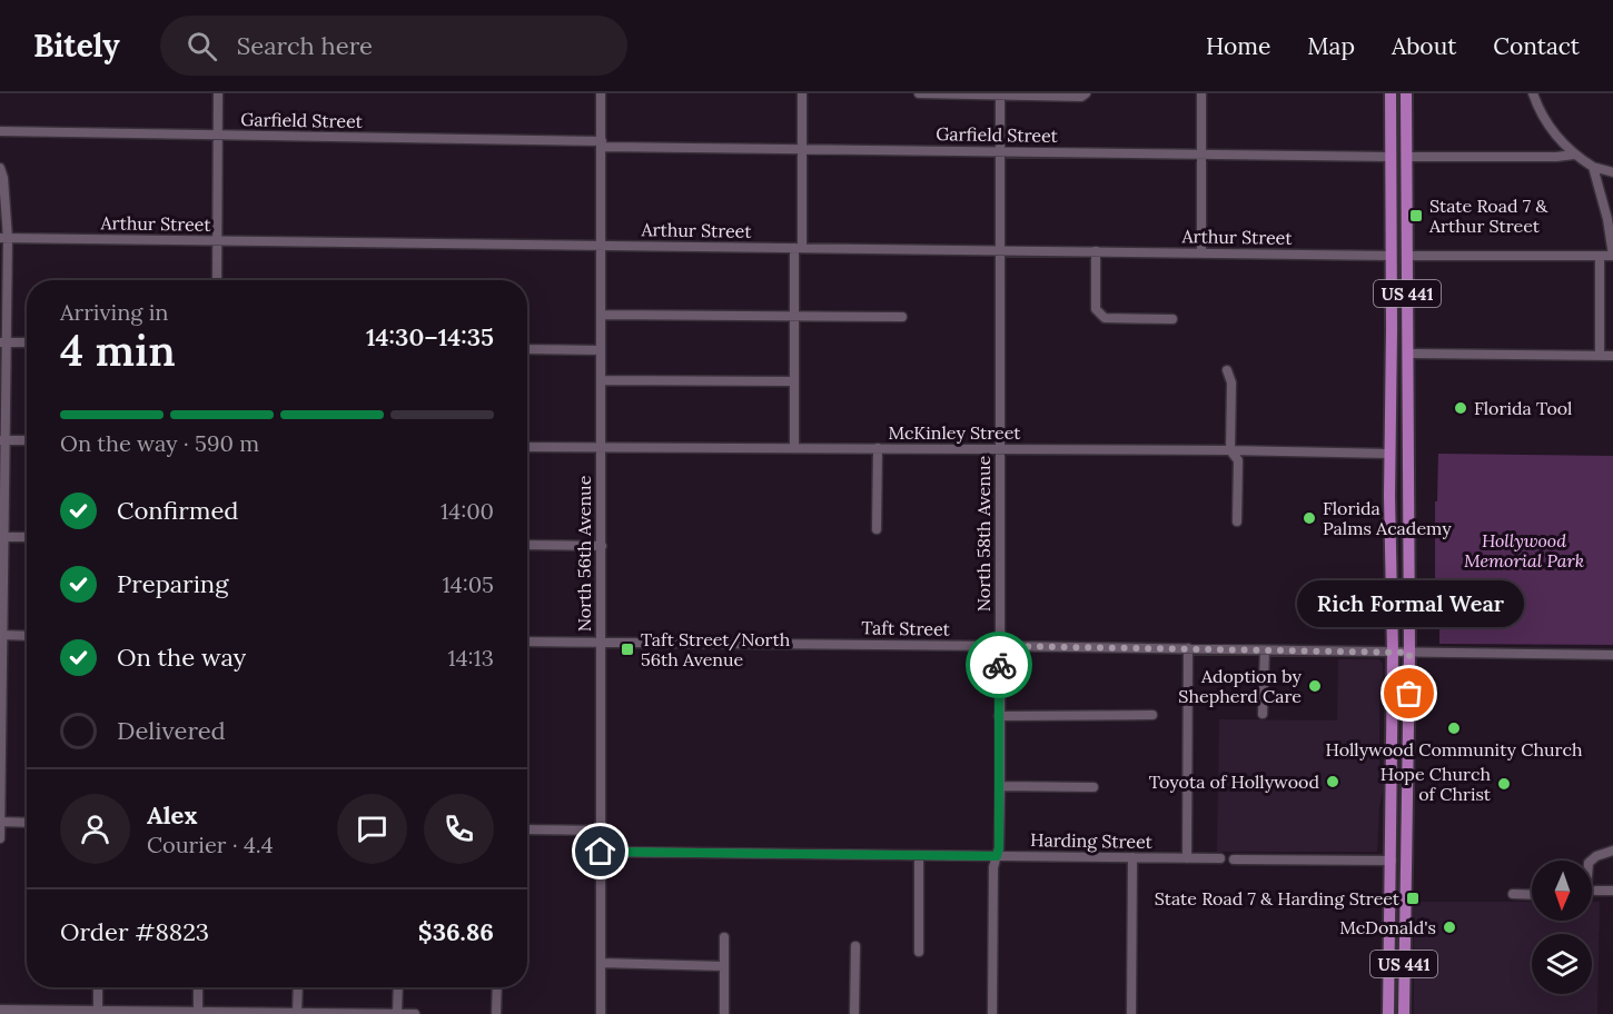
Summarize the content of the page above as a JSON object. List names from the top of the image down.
{
  "streets": {
    "main road": ["US 441"],
    "street": [
      "Garfield Street",
      "Arthur Street",
      "McKinley Street",
      "North 58th Avenue",
      "North 56th Avenue",
      "Taft Street",
      "Harding Street"
    ]
  },
  "crossings": [
    ["Garfield Street", "US 441"],
    ["Garfield Street", "North 58th Avenue"],
    ["Garfield Street", "North 56th Avenue"],
    ["Arthur Street", "US 441"],
    ["Arthur Street", "North 58th Avenue"],
    ["Arthur Street", "North 56th Avenue"],
    ["US 441", "McKinley Street"],
    ["US 441", "Taft Street"],
    ["McKinley Street", "North 58th Avenue"],
    ["McKinley Street", "North 56th Avenue"],
    ["North 58th Avenue", "Taft Street"],
    ["North 58th Avenue", "Harding Street"],
    ["North 56th Avenue", "Taft Street"],
    ["North 56th Avenue", "Harding Street"]
  ],
  "parks": ["Hollywood Memorial Park"],
  "places": {
    "transit": ["State Road 7 & Arthur Street", "Taft Street/North 56th Avenue", "State Road 7 & Harding Street"],
    "other": [
      "Florida Tool",
      "Florida Palms Academy",
      "Adoption by Shepherd Care",
      "Rich Formal Wear",
      "Hollywood Community Church",
      "Toyota of Hollywood",
      "Hope Church of Christ",
      "McDonald's"
    ]
  },
  "north": "bottom",
  "page": {
    "header": "Bitely",
    "search": "Search here",
    "nav": [
      "Home",
      "Map",
      "About",
      "Contact"
    ],
    "heading": ["4 min", "Arriving in", "14:30–14:35"],
    "panel": [
      "Alex",
      "Courier · 4.4",
      "Order #8823",
      "$36.86"
    ],
    "bar": "On the way · 590 m",
    "list": [
      ["Confirmed", "14:00"],
      ["Preparing", "14:05"],
      ["On the way", "14:13"],
      "Delivered"
    ],
    "bubble": "Rich Formal Wear"
  }
}
